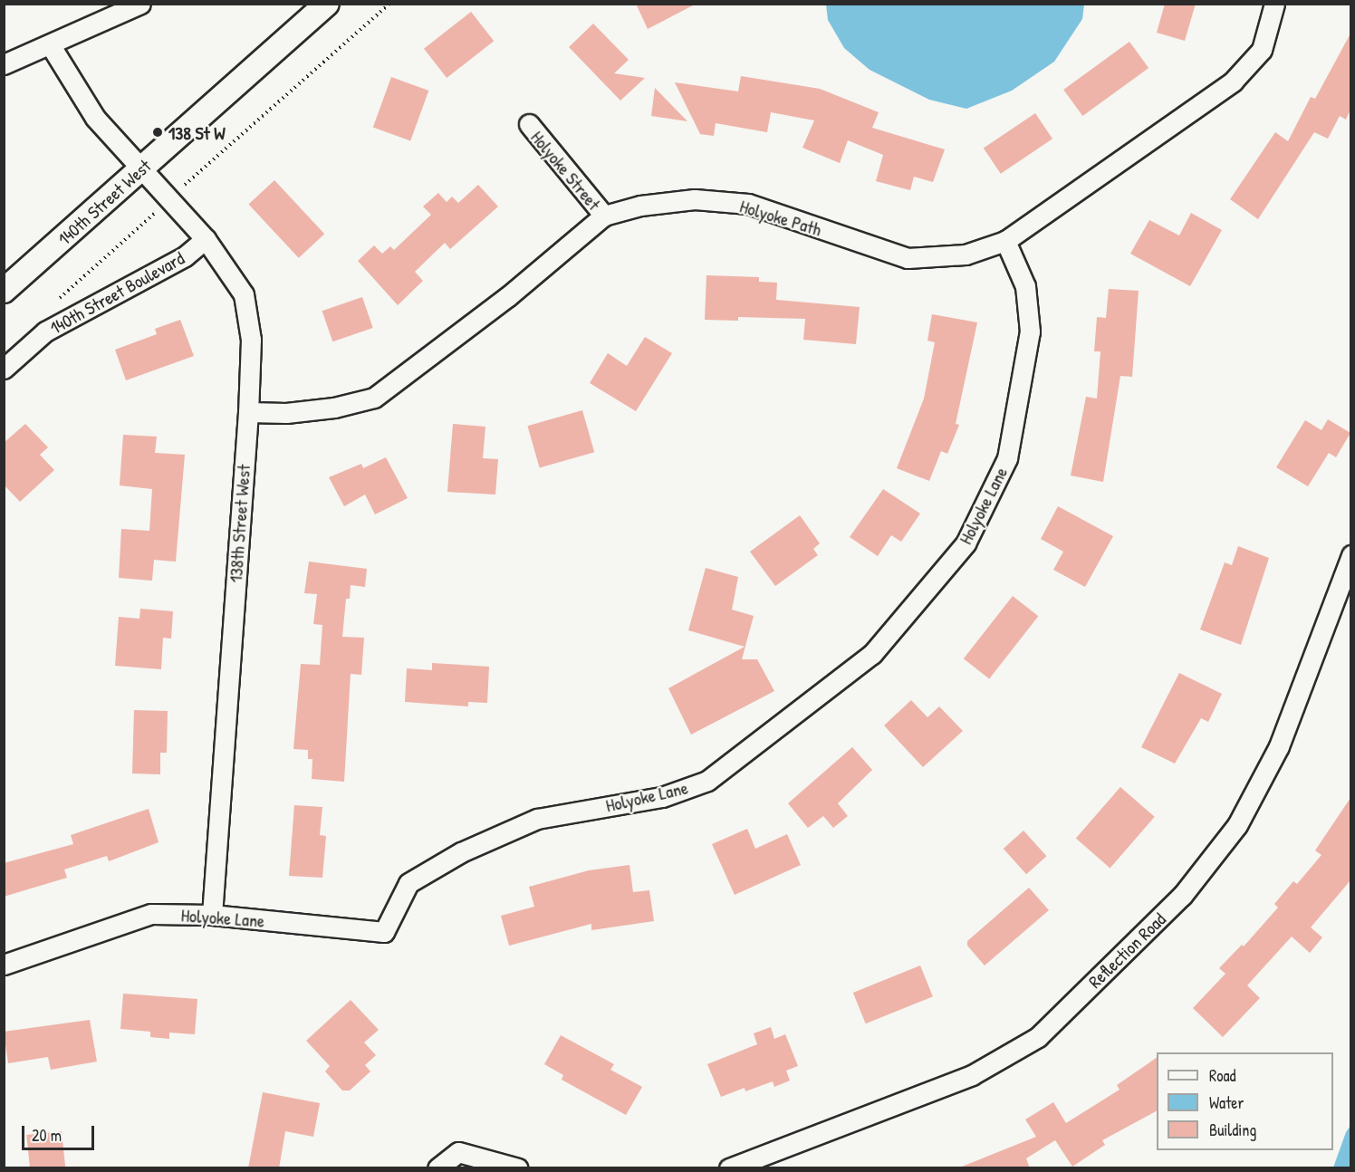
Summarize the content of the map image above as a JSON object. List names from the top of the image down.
{
  "streets": {
    "street": [
      "Holyoke Street",
      "140th Street West",
      "Holyoke Path",
      "140th Street Boulevard",
      "Holyoke Lane",
      "138th Street West",
      "Reflection Road"
    ]
  },
  "crossings": [
    ["Holyoke Street", "Holyoke Path"],
    ["140th Street West", "138th Street West"],
    ["Holyoke Path", "Holyoke Lane"],
    ["Holyoke Path", "138th Street West"],
    ["140th Street Boulevard", "138th Street West"],
    ["Holyoke Lane", "138th Street West"]
  ],
  "places": ["138 St W"],
  "legend": ["Road", "Water", "Building"],
  "scale_bar": "20 m"
}
